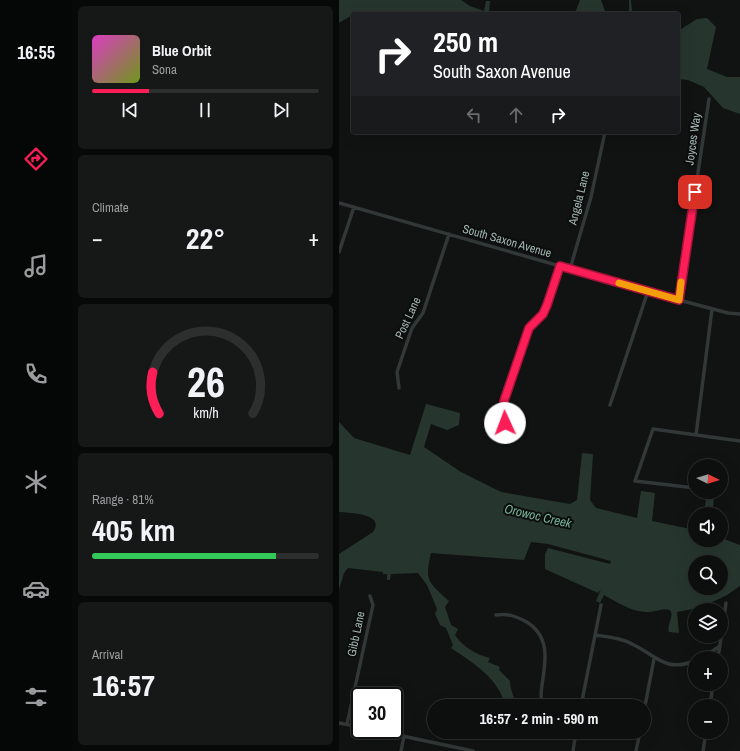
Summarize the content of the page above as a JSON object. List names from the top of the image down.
{
  "streets": {
    "street": [
      "Joyces Way",
      "Angela Lane",
      "South Saxon Avenue",
      "Post Lane",
      "Gibb Lane"
    ]
  },
  "crossings": [
    ["Joyces Way", "South Saxon Avenue"],
    ["Angela Lane", "South Saxon Avenue"],
    ["South Saxon Avenue", "Post Lane"]
  ],
  "water": ["Orowoc Creek"],
  "north": "right",
  "page": {
    "tabs": "16:55",
    "turn": ["250 m", "South Saxon Avenue"],
    "song": ["Blue Orbit", "Sona"],
    "tile": [
      "Climate",
      ["Range · 81%", "405 km"],
      ["Arrival", "16:57"]
    ],
    "heat": ["−", "22°", "+"],
    "map_buttons": ["+", "−"],
    "limit": "30",
    "trip": "16:57 · 2 min · 590 m",
    "gauge": ["26", "km/h"]
  }
}
